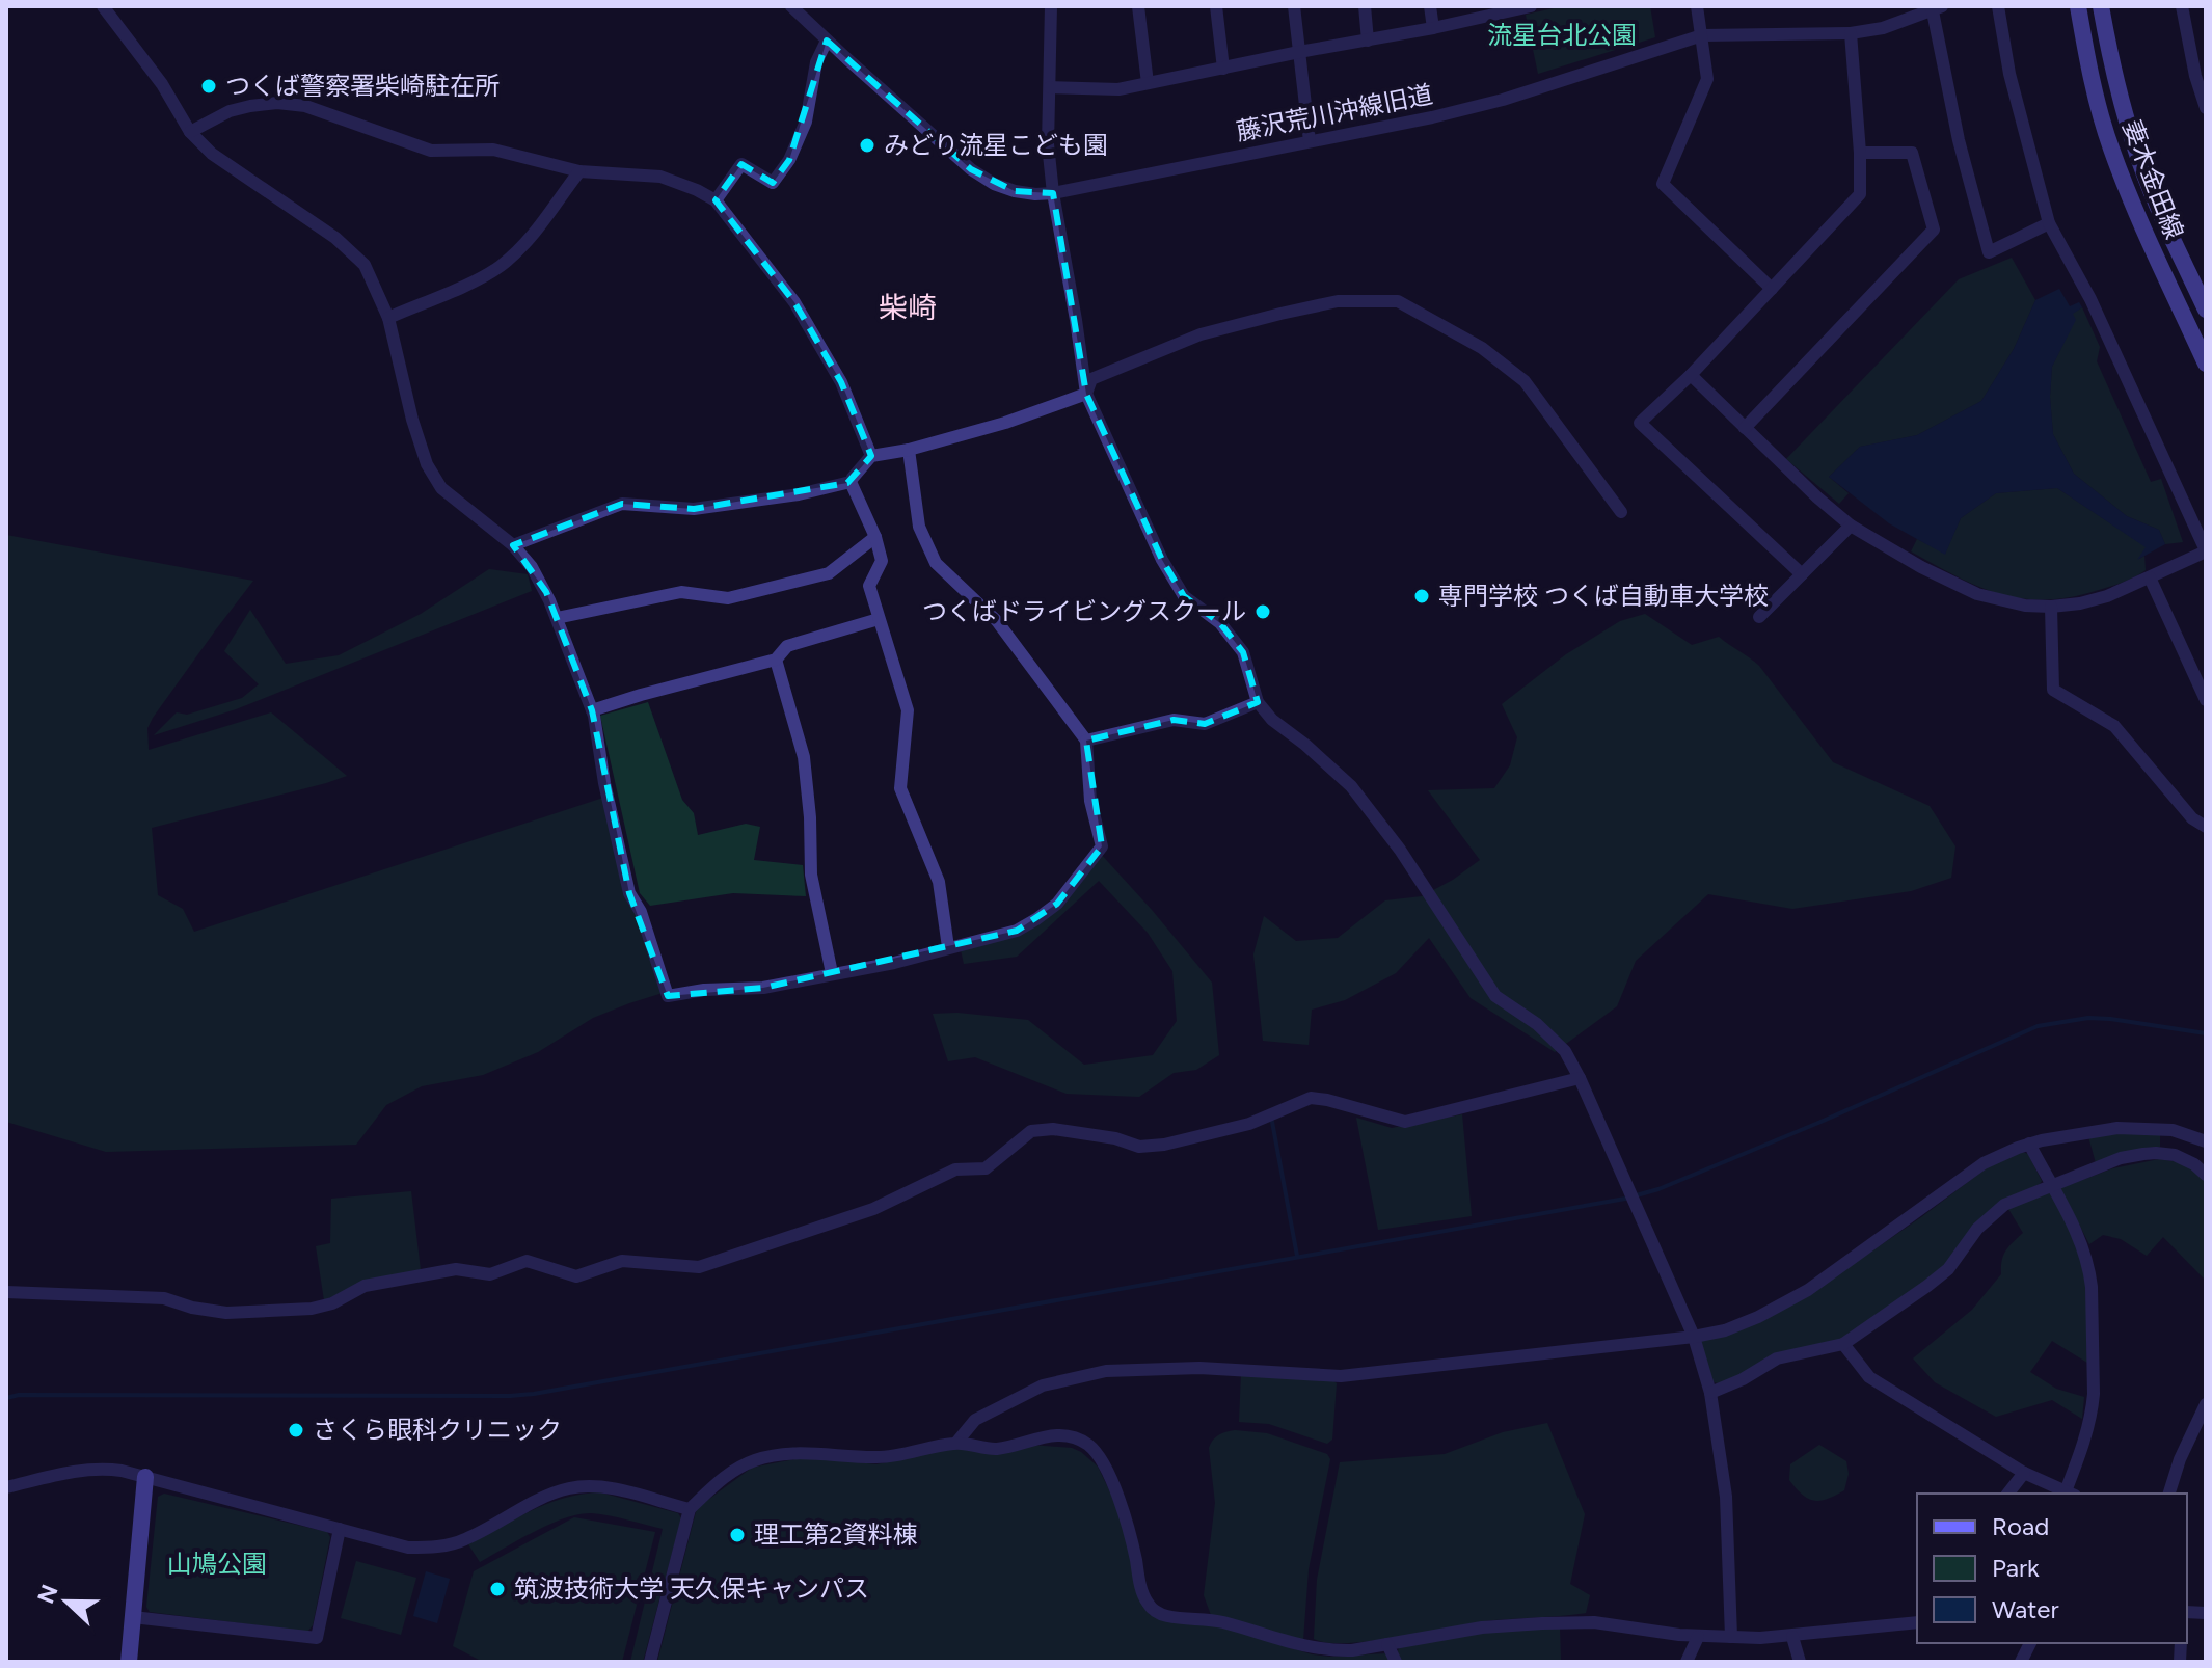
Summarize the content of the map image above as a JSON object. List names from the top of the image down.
{
  "streets": {
    "street": ["藤沢荒川沖線旧道", "妻木金田線"]
  },
  "districts": ["柴崎"],
  "parks": ["流星台北公園", "山鳩公園"],
  "places": [
    "つくば警察署柴崎駐在所",
    "みどり流星こども園",
    "専門学校 つくば自動車大学校",
    "つくばドライビングスクール",
    "さくら眼科クリニック",
    "理工第2資料棟",
    "筑波技術大学 天久保キャンパス"
  ],
  "legend": ["Road", "Park", "Water"],
  "north": "left"
}
